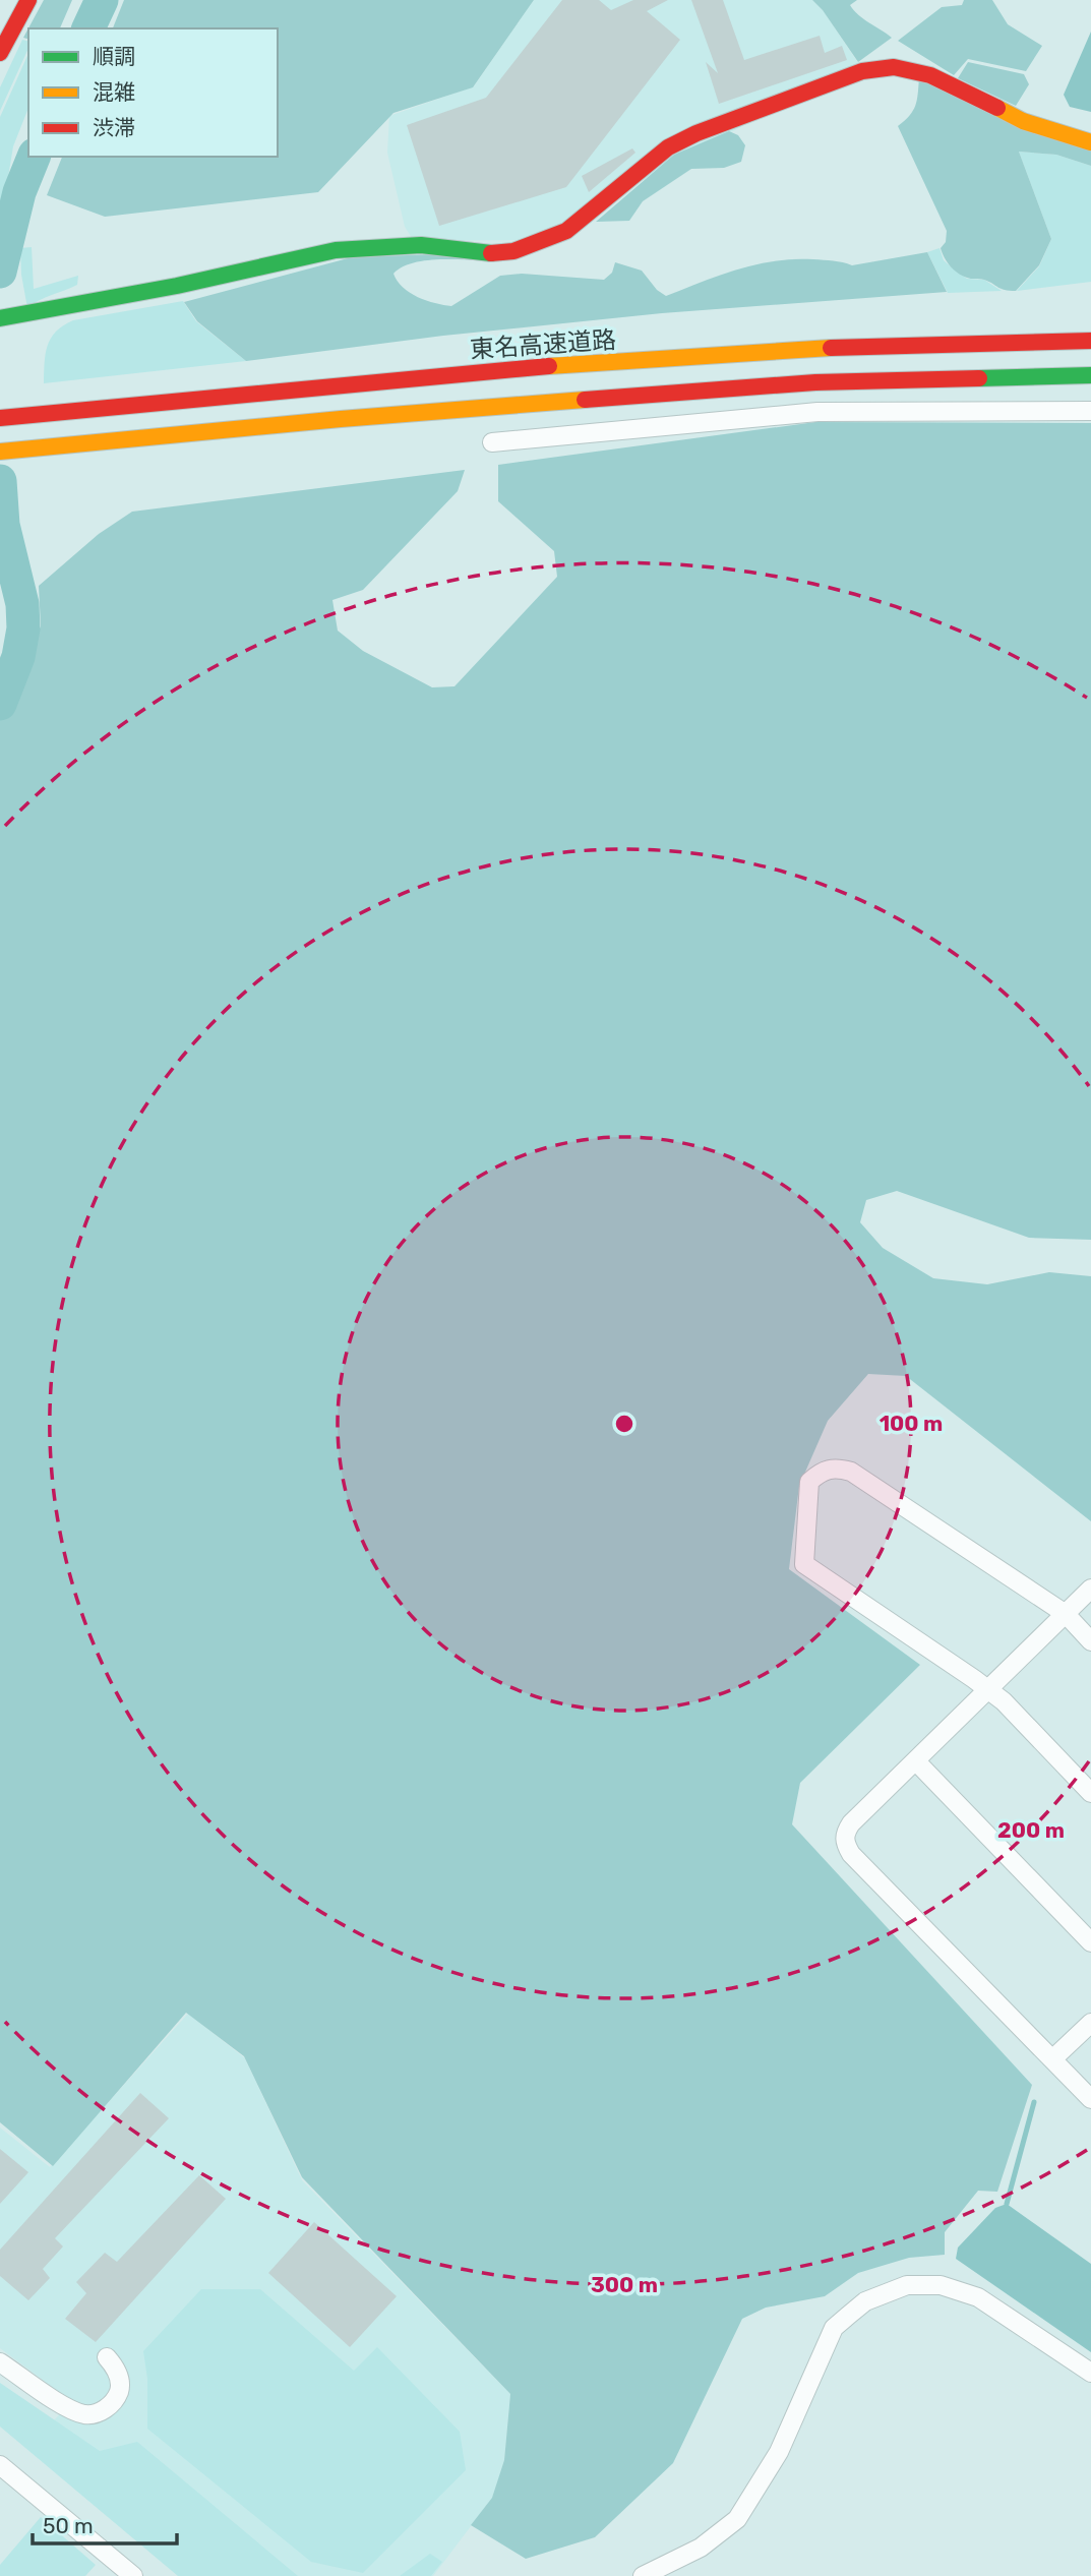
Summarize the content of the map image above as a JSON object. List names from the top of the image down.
{
  "streets": {
    "main road": ["東名高速道路"]
  },
  "legend": ["順調", "混雑", "渋滞"],
  "scale_bar": "50 m",
  "rings": ["100 m", "200 m", "300 m"]
}
